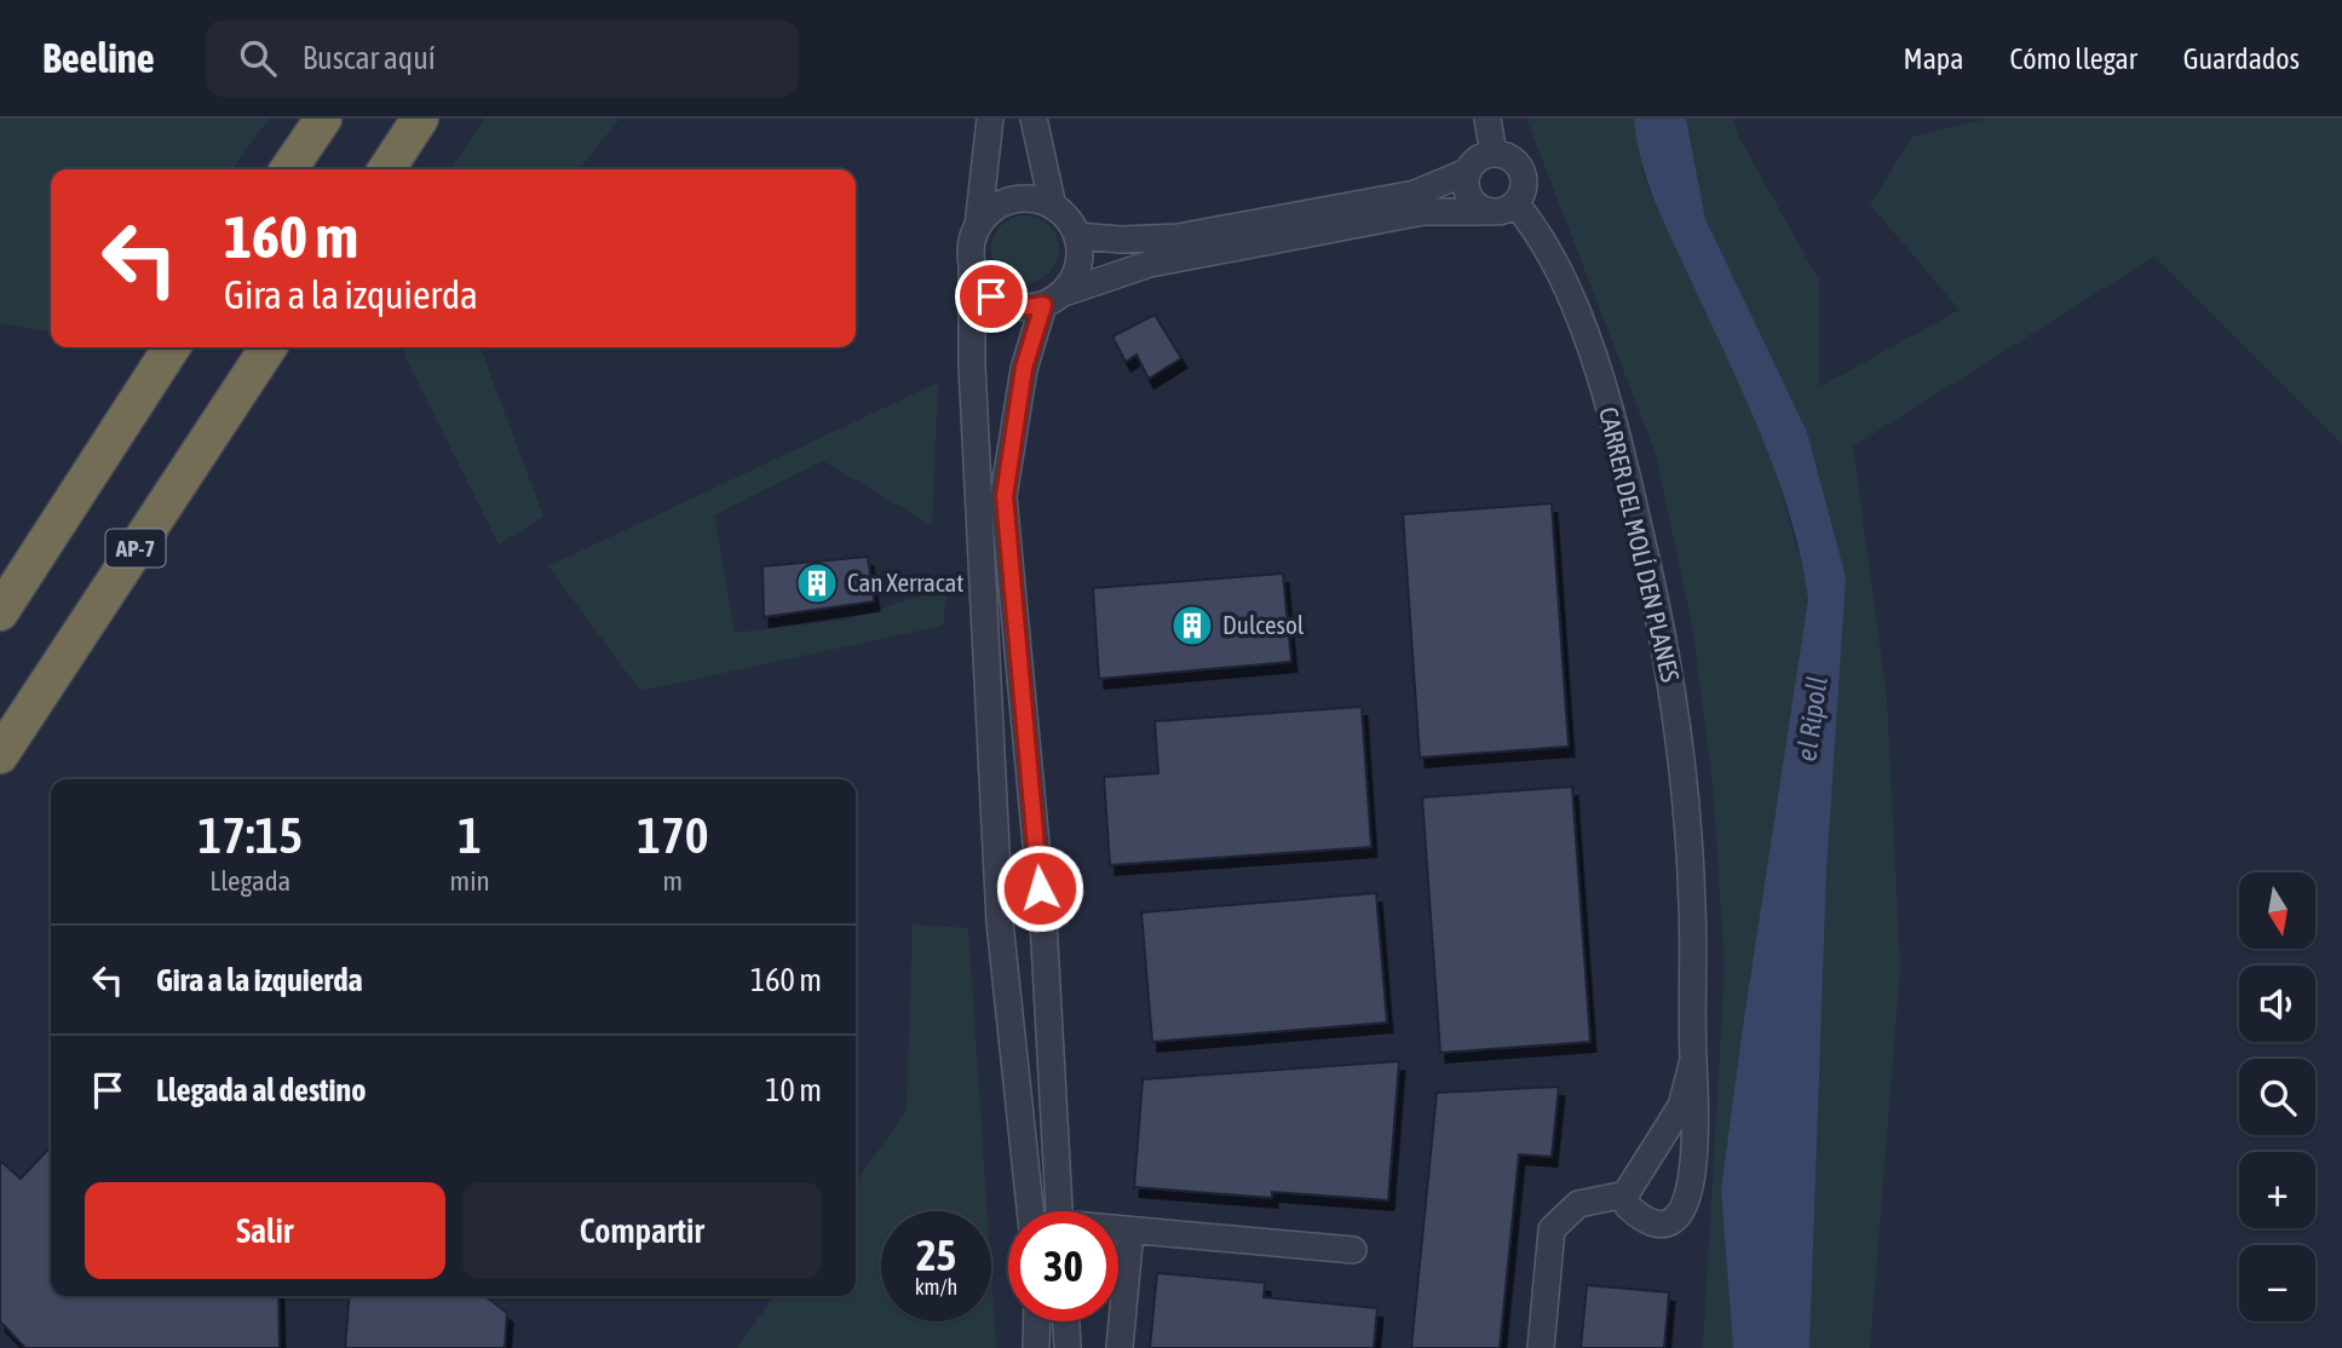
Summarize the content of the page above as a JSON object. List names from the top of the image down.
{
  "streets": {
    "highway": ["AP-7"],
    "street": ["CARRER DEL MOLÍ DEN PLANES"]
  },
  "water": ["el Ripoll"],
  "places": {
    "building": ["Can Xerracat", "Dulcesol"]
  },
  "north": "bottom",
  "page": {
    "header": "Beeline",
    "search": "Buscar aquí",
    "nav": ["Mapa", "Cómo llegar", "Guardados"],
    "turn": ["160 m", "Gira a la izquierda"],
    "eta": [
      "17:15",
      "Llegada",
      "1",
      "min",
      "170",
      "m"
    ],
    "map_buttons": ["+", "−"],
    "list": [
      {
        "name": "Gira a la izquierda",
        "value": "160 m"
      },
      {
        "name": "Llegada al destino",
        "value": "10 m"
      }
    ],
    "buttons": ["Salir", "Compartir"],
    "speed": "25 km/h",
    "limit": "30"
  }
}
